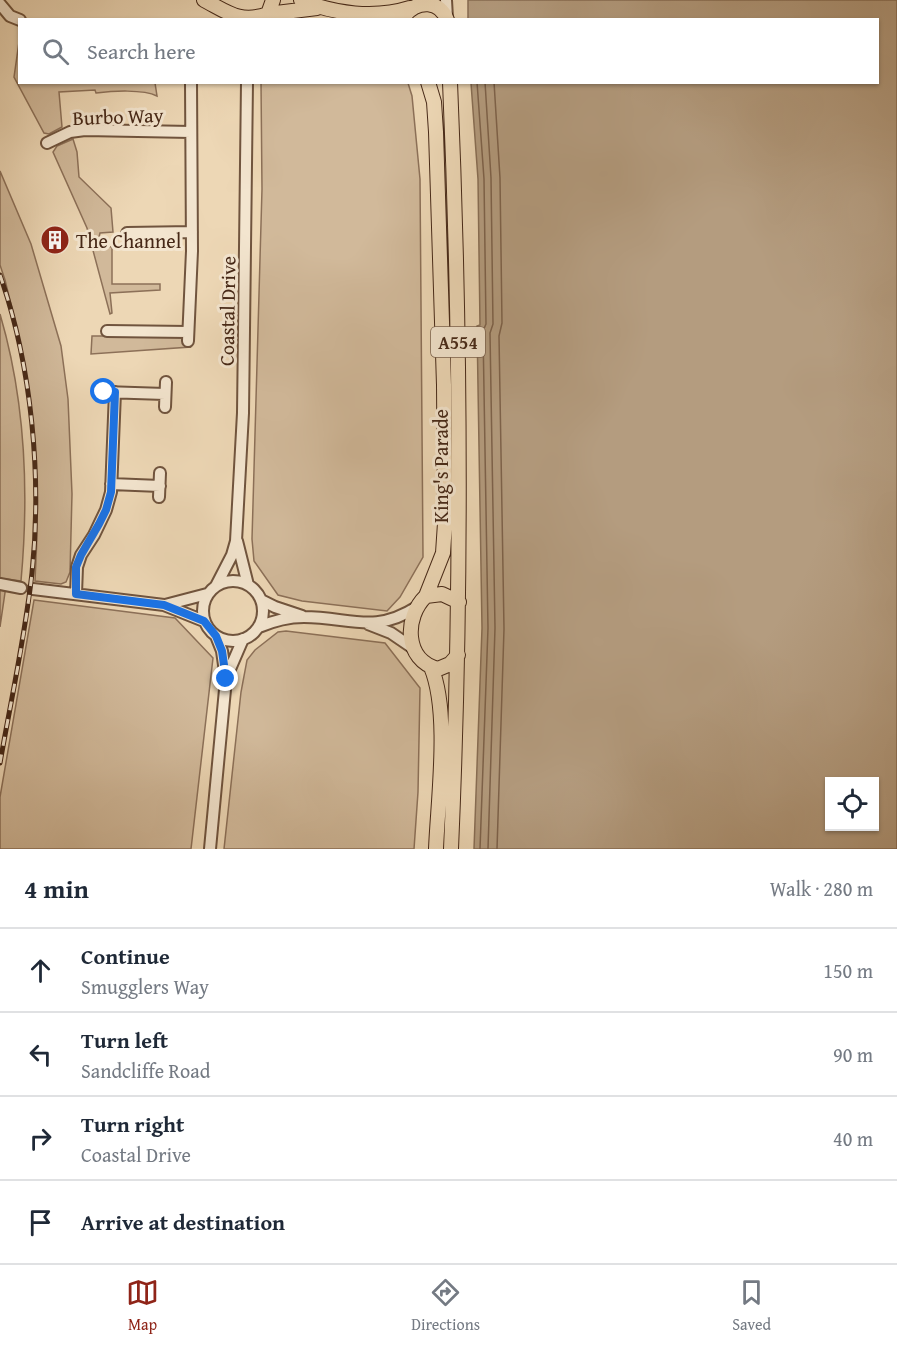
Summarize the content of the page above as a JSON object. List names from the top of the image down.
{
  "streets": {
    "main road": ["A554", "King's Parade"],
    "street": ["Burbo Way", "Coastal Drive"]
  },
  "crossings": [
    ["A554", "King's Parade"]
  ],
  "places": {
    "building": ["The Channel"]
  },
  "page": {
    "search": "Search here",
    "heading": ["4 min", "Walk · 280 m"],
    "list": [
      ["Continue", "Smugglers Way", "150 m"],
      ["Turn left", "Sandcliffe Road", "90 m"],
      ["Turn right", "Coastal Drive", "40 m"],
      "Arrive at destination"
    ],
    "nav": ["Map", "Directions", "Saved"]
  }
}
